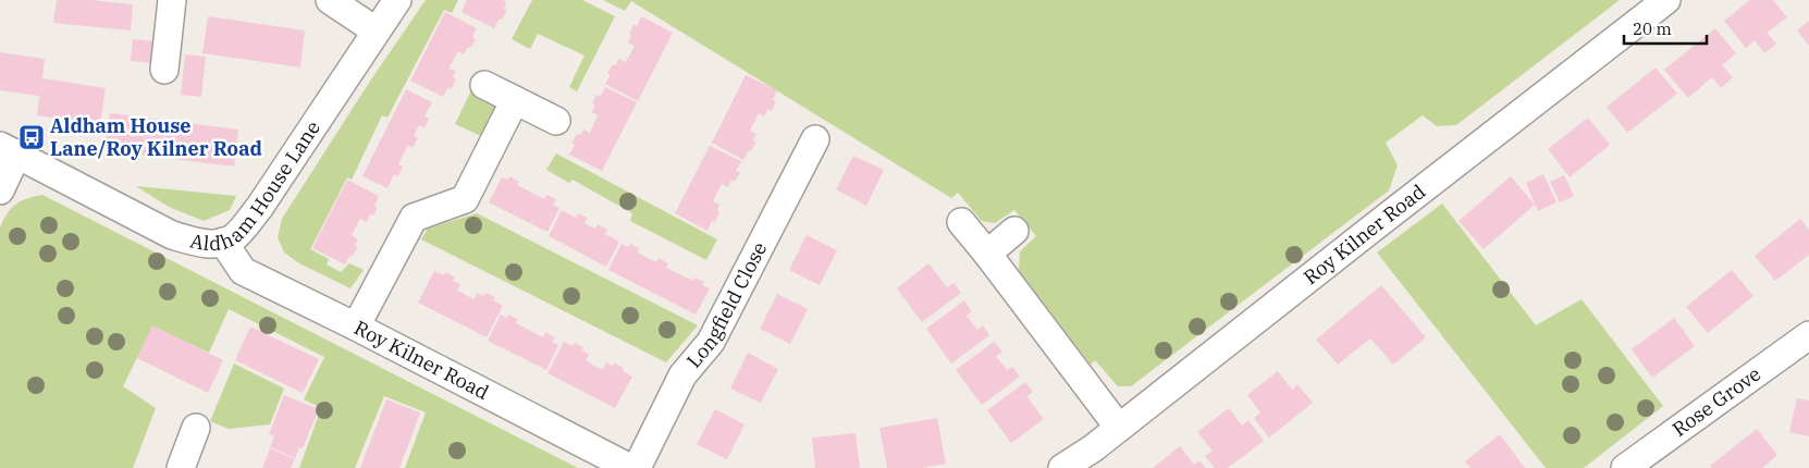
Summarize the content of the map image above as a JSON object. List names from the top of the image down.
{
  "streets": {
    "street": [
      "Aldham House Lane",
      "Roy Kilner Road",
      "Longfield Close",
      "Rose Grove"
    ]
  },
  "crossings": [
    ["Aldham House Lane", "Roy Kilner Road"]
  ],
  "places": {
    "bus stop": ["Aldham House Lane/Roy Kilner Road"]
  },
  "scale_bar": "20 m"
}
